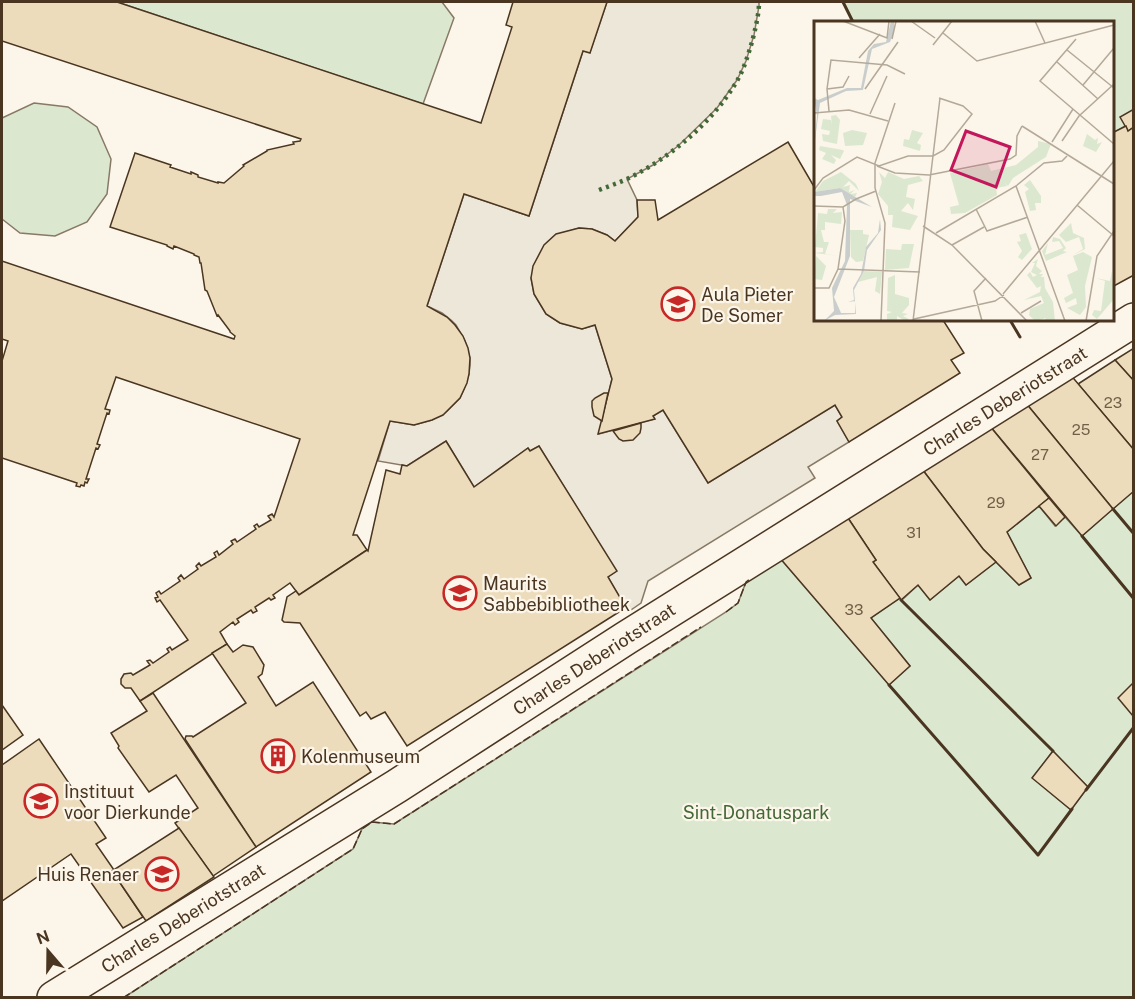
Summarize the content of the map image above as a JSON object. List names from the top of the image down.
{
  "streets": {
    "street": ["Charles Deberiotstraat"]
  },
  "parks": ["Sint-Donatuspark"],
  "places": {
    "school or university": [
      "Aula Pieter De Somer",
      "Maurits Sabbebibliotheek",
      "Instituut voor Dierkunde",
      "Huis Renaer"
    ],
    "building": ["Kolenmuseum"]
  },
  "house_numbers": [
    "23",
    "25",
    "27",
    "29",
    "31",
    "33"
  ],
  "north": "top"
}
